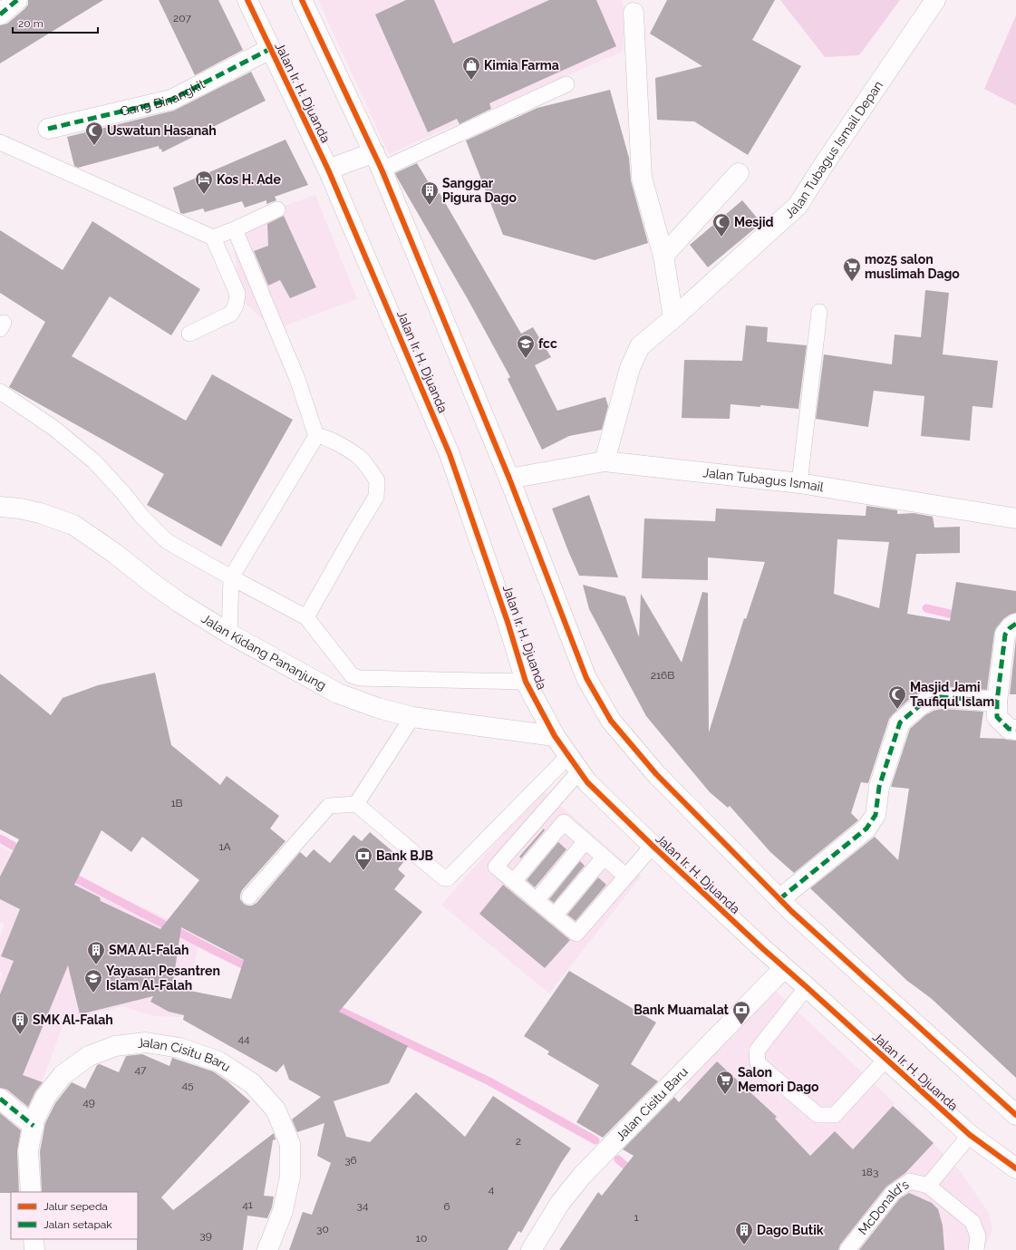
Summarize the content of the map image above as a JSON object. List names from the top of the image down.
{
  "streets": {
    "main road": [
      "Jalan Ir. H. Djuanda",
      "Gang Binangkit",
      "Jalan Tubagus Ismail Depan",
      "Jalan Tubagus Ismail",
      "Jalan Kidang Pananjung",
      "Jalan Cisitu Baru"
    ],
    "lane": ["McDonald's"]
  },
  "crossings": [
    ["Jalan Ir. H. Djuanda", "Gang Binangkit"],
    ["Jalan Ir. H. Djuanda", "Jalan Kidang Pananjung"],
    ["Jalan Ir. H. Djuanda", "Jalan Cisitu Baru"],
    ["Jalan Tubagus Ismail Depan", "Jalan Tubagus Ismail"]
  ],
  "places": {
    "shop": ["Kimia Farma"],
    "mosque": ["Uswatun Hasanah", "Mesjid", "Masjid Jami Taufiqul Islam"],
    "hotel": ["Kos H. Ade"],
    "building": [
      "Sanggar Pigura Dago",
      "SMA Al-Falah",
      "SMK Al-Falah",
      "Dago Butik"
    ],
    "supermarket": ["moz5 salon muslimah Dago", "Salon Memori Dago"],
    "school or university": ["fcc", "Yayasan Pesantren Islam Al-Falah"],
    "bank": ["Bank BJB", "Bank Muamalat"]
  },
  "house_numbers": [
    "207",
    "216B",
    "1B",
    "1A",
    "44",
    "47",
    "45",
    "49",
    "2",
    "36",
    "183",
    "4",
    "41",
    "34",
    "6",
    "1",
    "30",
    "39",
    "10"
  ],
  "legend": ["Jalur sepeda", "Jalan setapak"],
  "scale_bar": "20 m"
}
